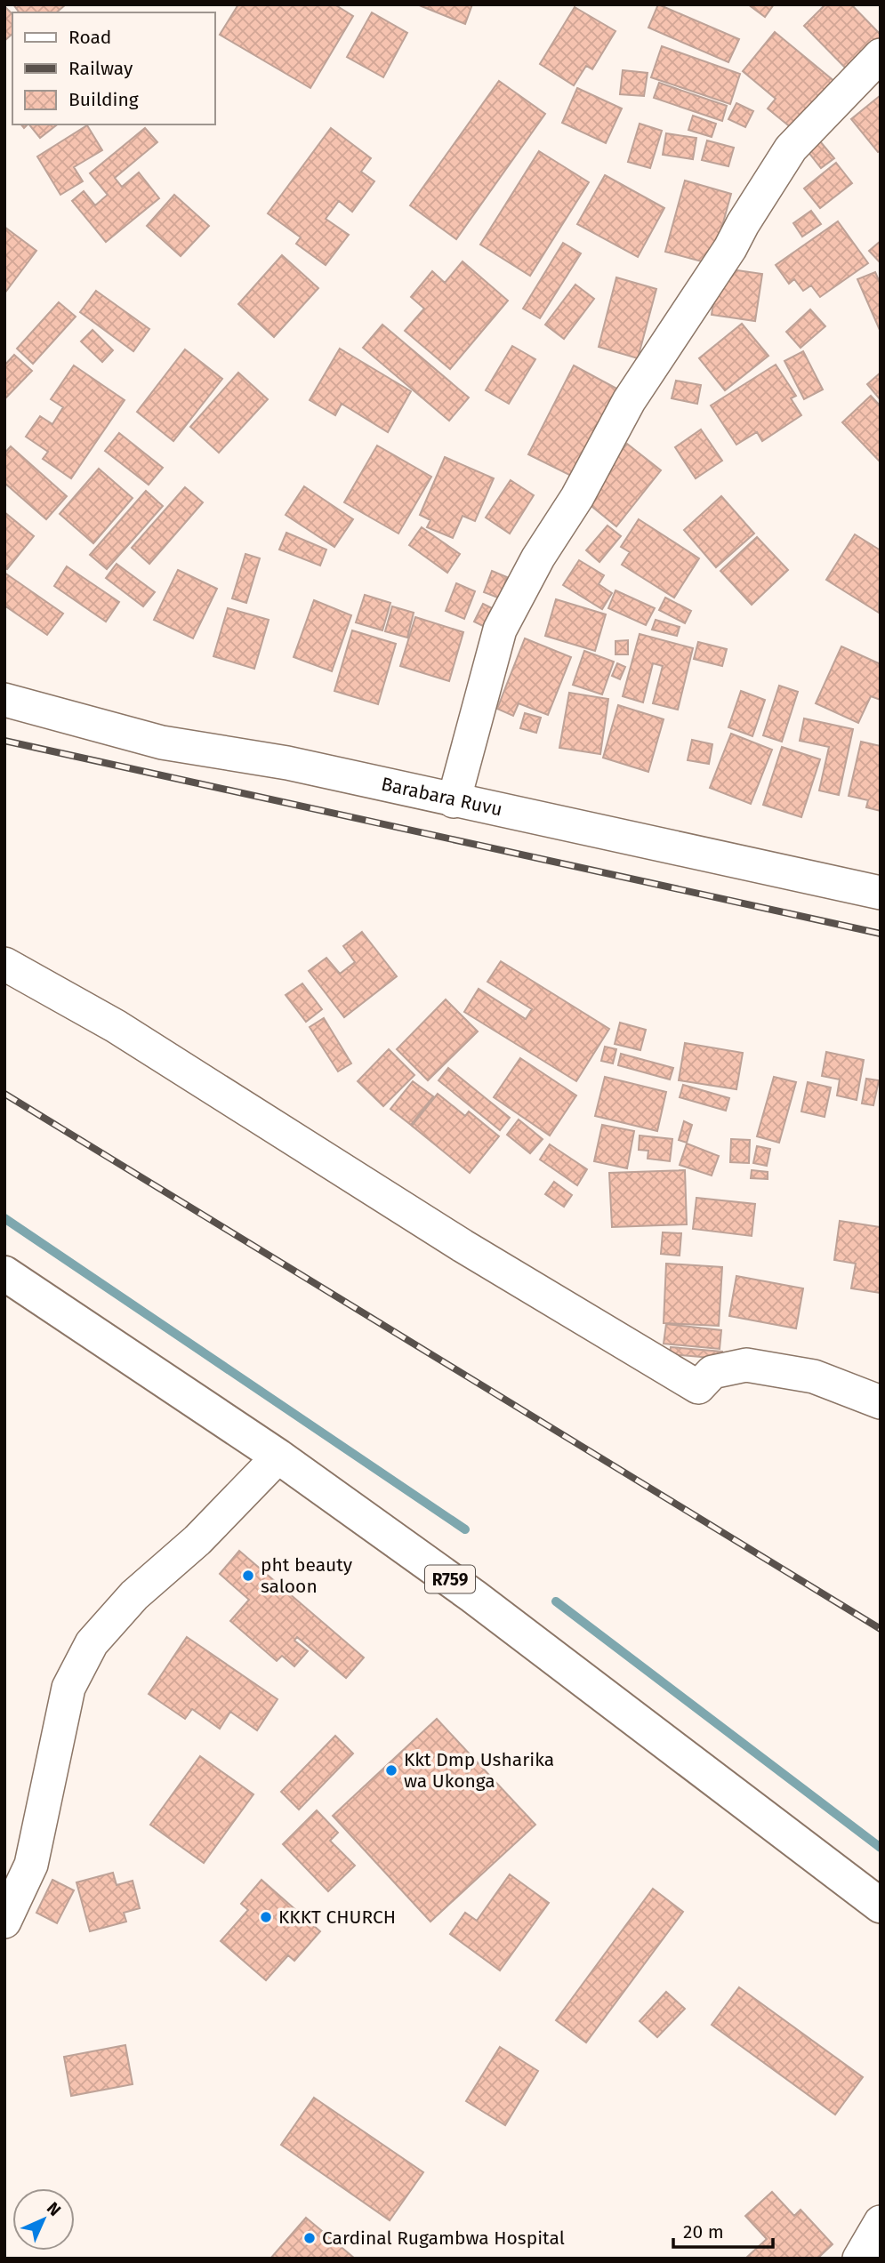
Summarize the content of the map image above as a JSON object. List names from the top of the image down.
{
  "streets": {
    "main road": ["R759"],
    "street": ["Barabara Ruvu"]
  },
  "places": [
    "pht beauty saloon",
    "Kkt Dmp Usharika wa Ukonga",
    "KKKT CHURCH",
    "Cardinal Rugambwa Hospital"
  ],
  "legend": ["Road", "Railway", "Building"],
  "scale_bar": "20 m",
  "north": "top right"
}
